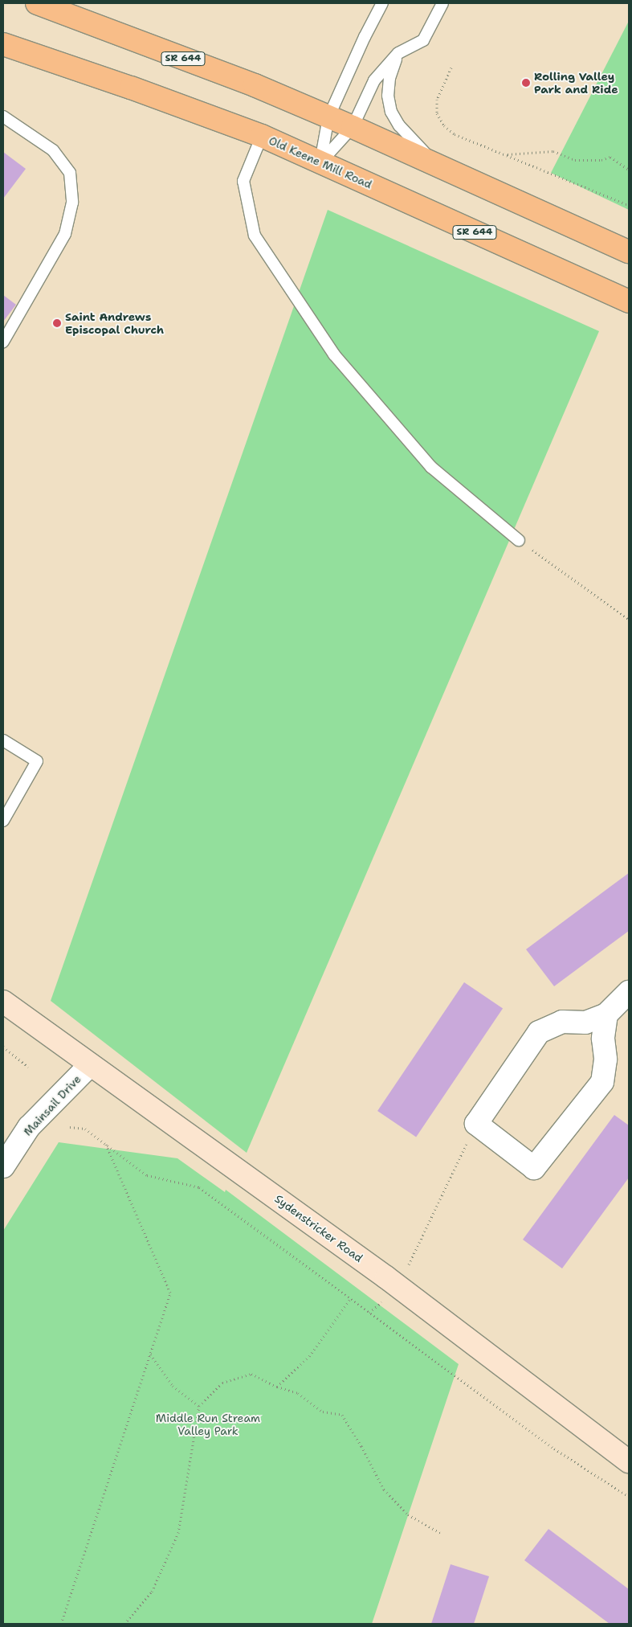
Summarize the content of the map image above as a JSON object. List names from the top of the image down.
{
  "streets": {
    "main road": ["SR 644", "Old Keene Mill Road", "Sydenstricker Road"],
    "street": ["Mainsail Drive"]
  },
  "crossings": [
    ["Mainsail Drive", "Sydenstricker Road"]
  ],
  "parks": ["Middle Run Stream Valley Park"],
  "places": ["Rolling Valley Park and Ride", "Saint Andrews Episcopal Church"]
}
